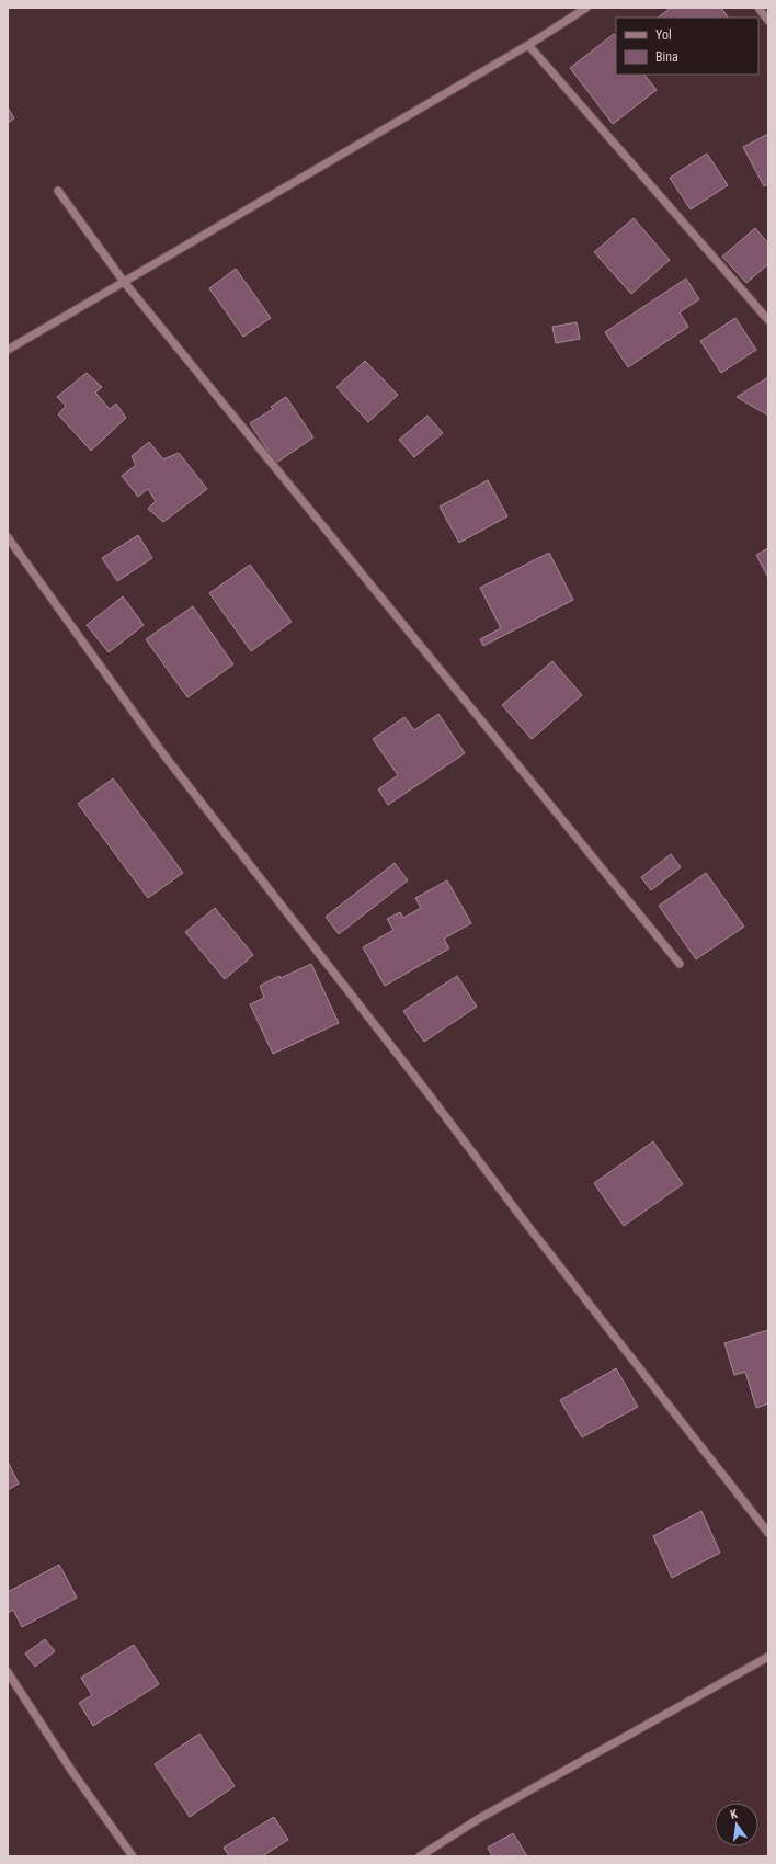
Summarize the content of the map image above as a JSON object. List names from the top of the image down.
{
  "legend": ["Yol", "Bina"],
  "north": "top"
}
